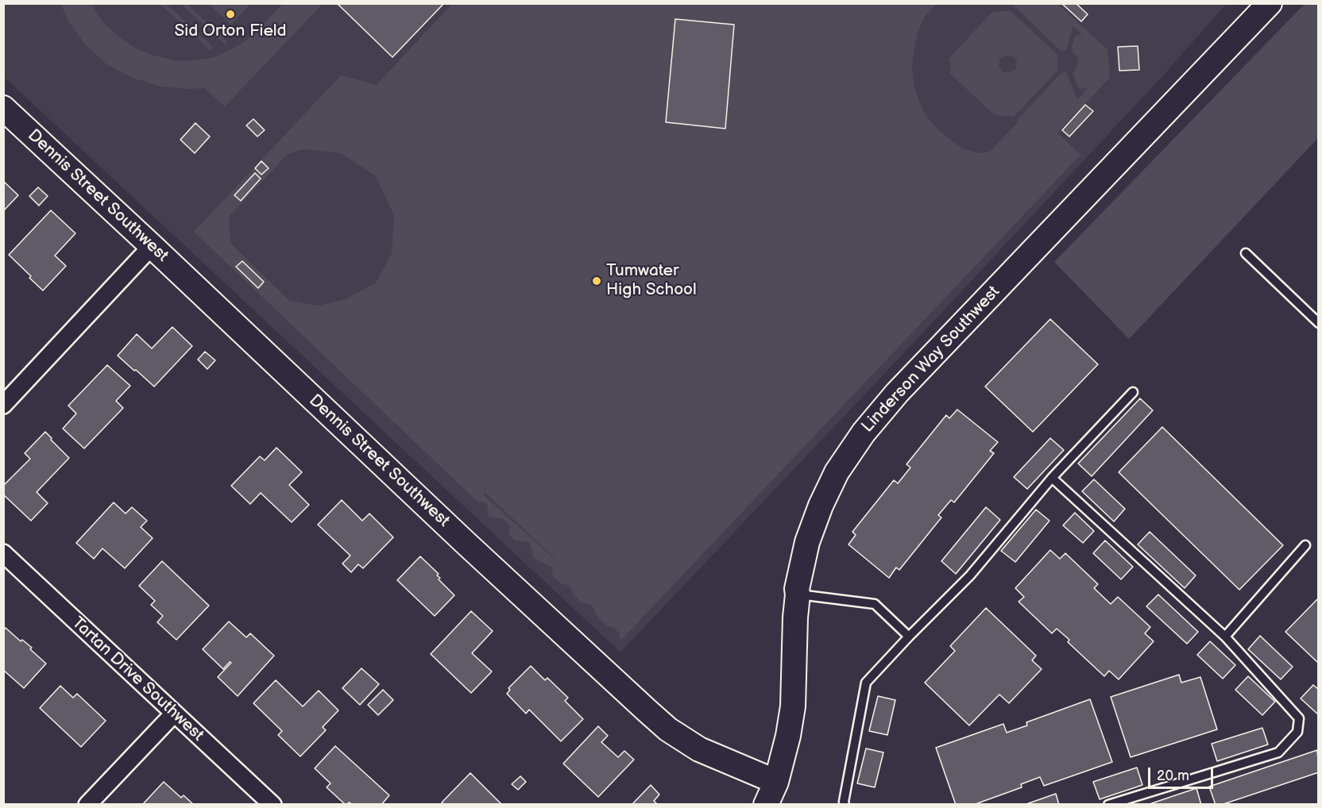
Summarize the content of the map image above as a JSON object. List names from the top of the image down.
{
  "streets": {
    "street": ["Dennis Street Southwest", "Linderson Way Southwest", "Tartan Drive Southwest"]
  },
  "crossings": [
    ["Dennis Street Southwest", "Linderson Way Southwest"]
  ],
  "places": ["Sid Orton Field", "Tumwater High School"],
  "scale_bar": "20 m"
}
